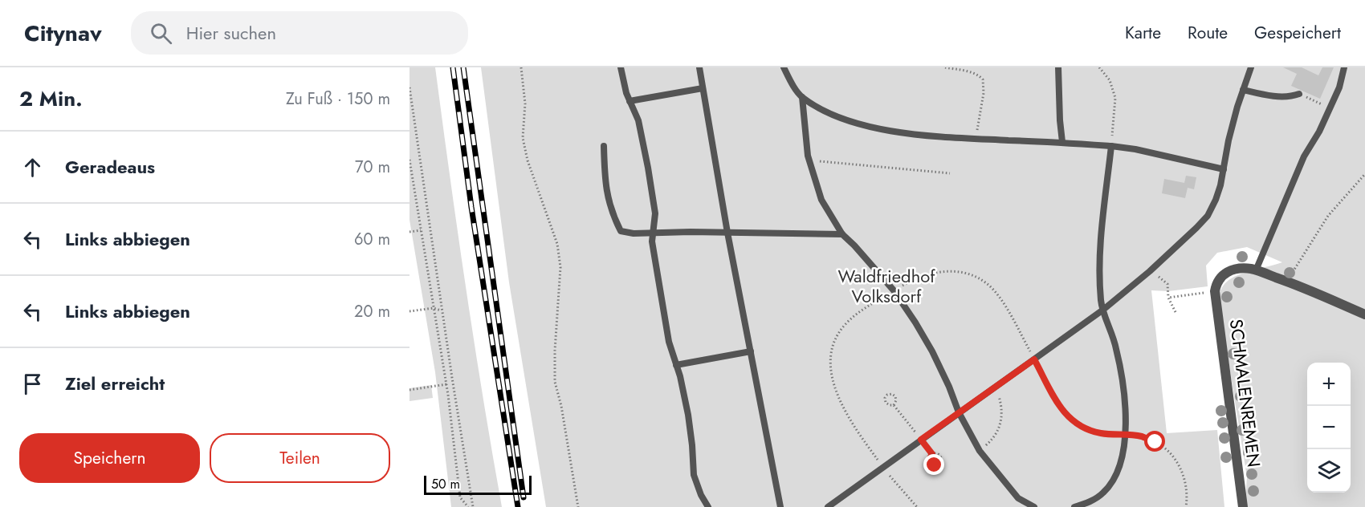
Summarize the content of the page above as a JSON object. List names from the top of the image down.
{
  "streets": {
    "street": ["SCHMALENREMEN"]
  },
  "parks": ["Waldfriedhof Volksdorf"],
  "scale_bar": "50 m",
  "page": {
    "header": "Citynav",
    "search": "Hier suchen",
    "nav": ["Karte", "Route", "Gespeichert"],
    "heading": ["2 Min.", "Zu Fuß · 150 m"],
    "list": [
      ["Geradeaus", "70 m"],
      ["Links abbiegen", "60 m"],
      ["Links abbiegen", "20 m"],
      "Ziel erreicht"
    ],
    "map_buttons": ["+", "−"],
    "buttons": ["Speichern", "Teilen"],
    "scale": "50 m"
  }
}
